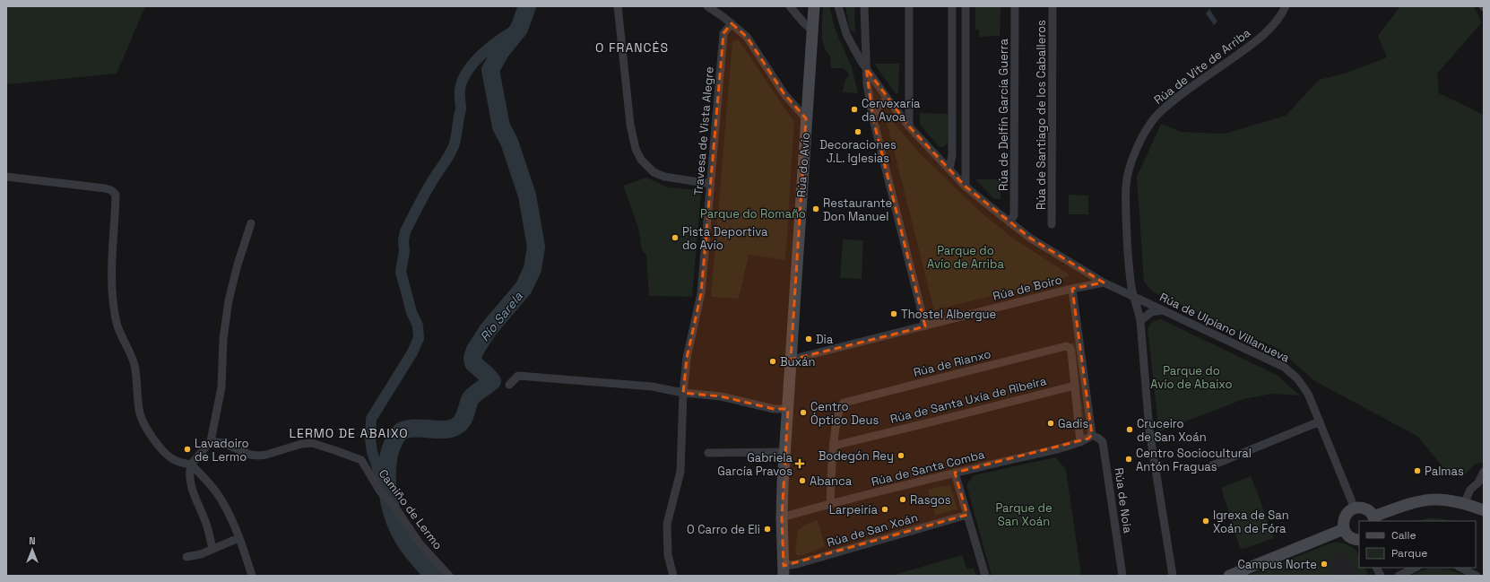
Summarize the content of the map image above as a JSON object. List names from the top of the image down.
{
  "streets": {
    "main road": ["Rúa do Avío"],
    "street": [
      "Rúa de Vite de Arriba",
      "Rúa de Delfín García Guerra",
      "Rúa de Santiago de los Caballeros",
      "Travesa de Vista Alegre",
      "Rúa de Boiro",
      "Rúa de Ulpiano Villanueva",
      "Rúa de Rianxo",
      "Rúa de Santa Uxía de Ribeira",
      "Rúa de Santa Comba",
      "Rúa de Noia",
      "Camiño de Lermo",
      "Rúa de San Xoán"
    ]
  },
  "crossings": [
    ["Rúa de Vite de Arriba", "Rúa de Ulpiano Villanueva"],
    ["Rúa de Delfín García Guerra", "Rúa de Ulpiano Villanueva"],
    ["Rúa do Avío", "Rúa de Boiro"],
    ["Rúa do Avío", "Rúa de Santa Comba"],
    ["Rúa do Avío", "Rúa de San Xoán"],
    ["Rúa de Boiro", "Rúa de Ulpiano Villanueva"],
    ["Rúa de Rianxo", "Rúa de Santa Uxía de Ribeira"]
  ],
  "districts": ["O FRANCÉS", "LERMO DE ABAIXO"],
  "water": ["Río Sarela"],
  "parks": [
    "Parque do Romaño",
    "Parque do Avío de Arriba",
    "Parque do Avío de Abaixo",
    "Parque de San Xoán"
  ],
  "places": {
    "other": [
      "Cervexaría da Avoa",
      "Decoraciones J.L. Iglesias",
      "Restaurante Don Manuel",
      "Pista Deportiva do Avío",
      "Thostel Albergue",
      "Dia",
      "Buxán",
      "Centro Óptico Deus",
      "Gadis",
      "Cruceiro de San Xoán",
      "Lavadoiro de Lermo",
      "Bodegón Rey",
      "Centro Sociocultural Antón Fraguas",
      "Palmas",
      "Abanca",
      "Rasgos",
      "Larpeiría",
      "Igrexa de San Xoán de Fóra",
      "O Carro de Eli",
      "Campus Norte"
    ],
    "health": ["Gabriela García Pravos"]
  },
  "legend": ["Calle", "Parque"],
  "north": "top"
}
